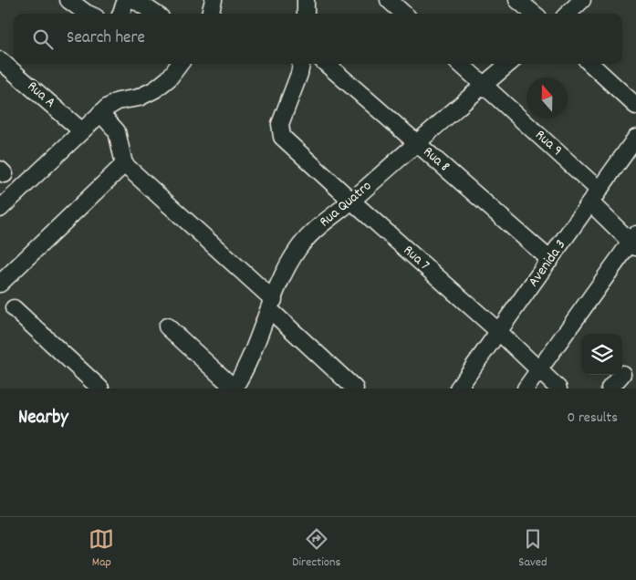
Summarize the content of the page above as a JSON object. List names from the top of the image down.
{
  "streets": {
    "street": [
      "Rua A",
      "Rua 9",
      "Rua 8",
      "Rua Quatro",
      "Rua 7",
      "Avenida 3"
    ]
  },
  "crossings": [
    ["Rua 9", "Rua Quatro"],
    ["Rua 9", "Avenida 3"],
    ["Rua 8", "Rua Quatro"],
    ["Rua 8", "Avenida 3"],
    ["Rua Quatro", "Rua 7"],
    ["Rua 7", "Avenida 3"]
  ],
  "north": "top",
  "page": {
    "search": "Search here",
    "heading": ["Nearby", "0 results"],
    "nav": ["Map", "Directions", "Saved"]
  }
}
